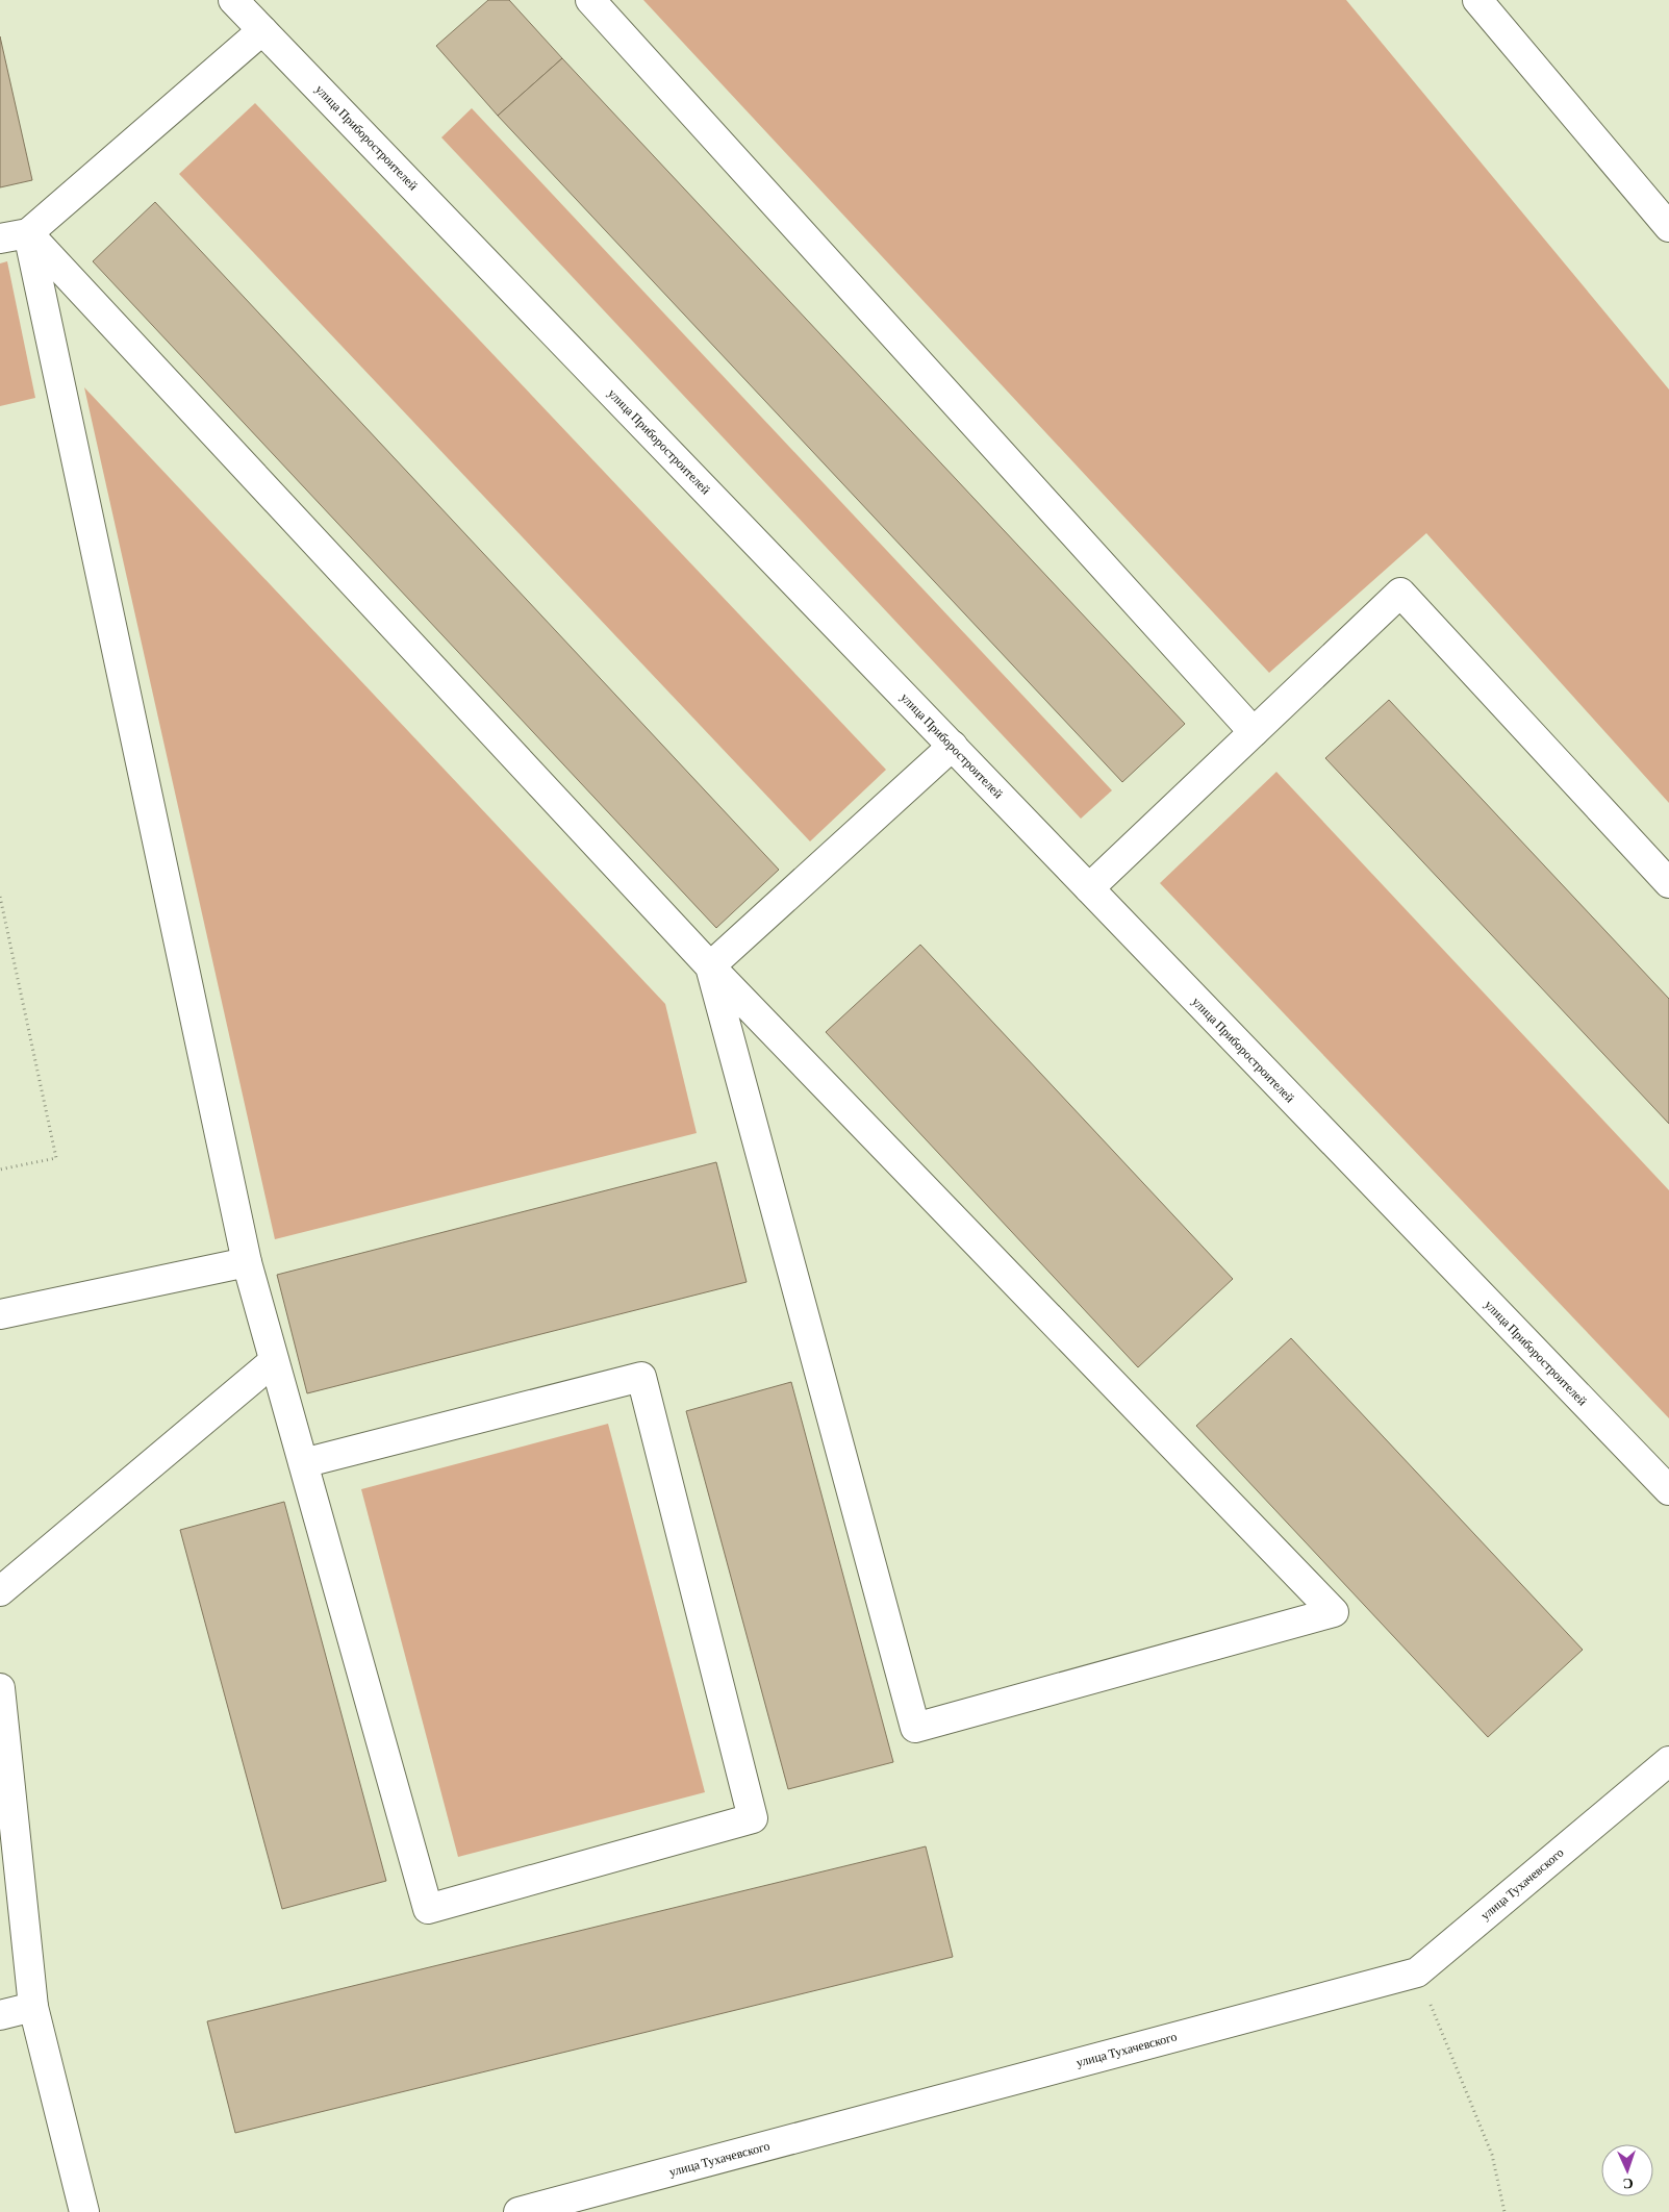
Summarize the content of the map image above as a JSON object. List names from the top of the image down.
{
  "streets": {
    "street": ["улица Приборостроителей", "улица Тухачевского"]
  },
  "north": "bottom"
}
